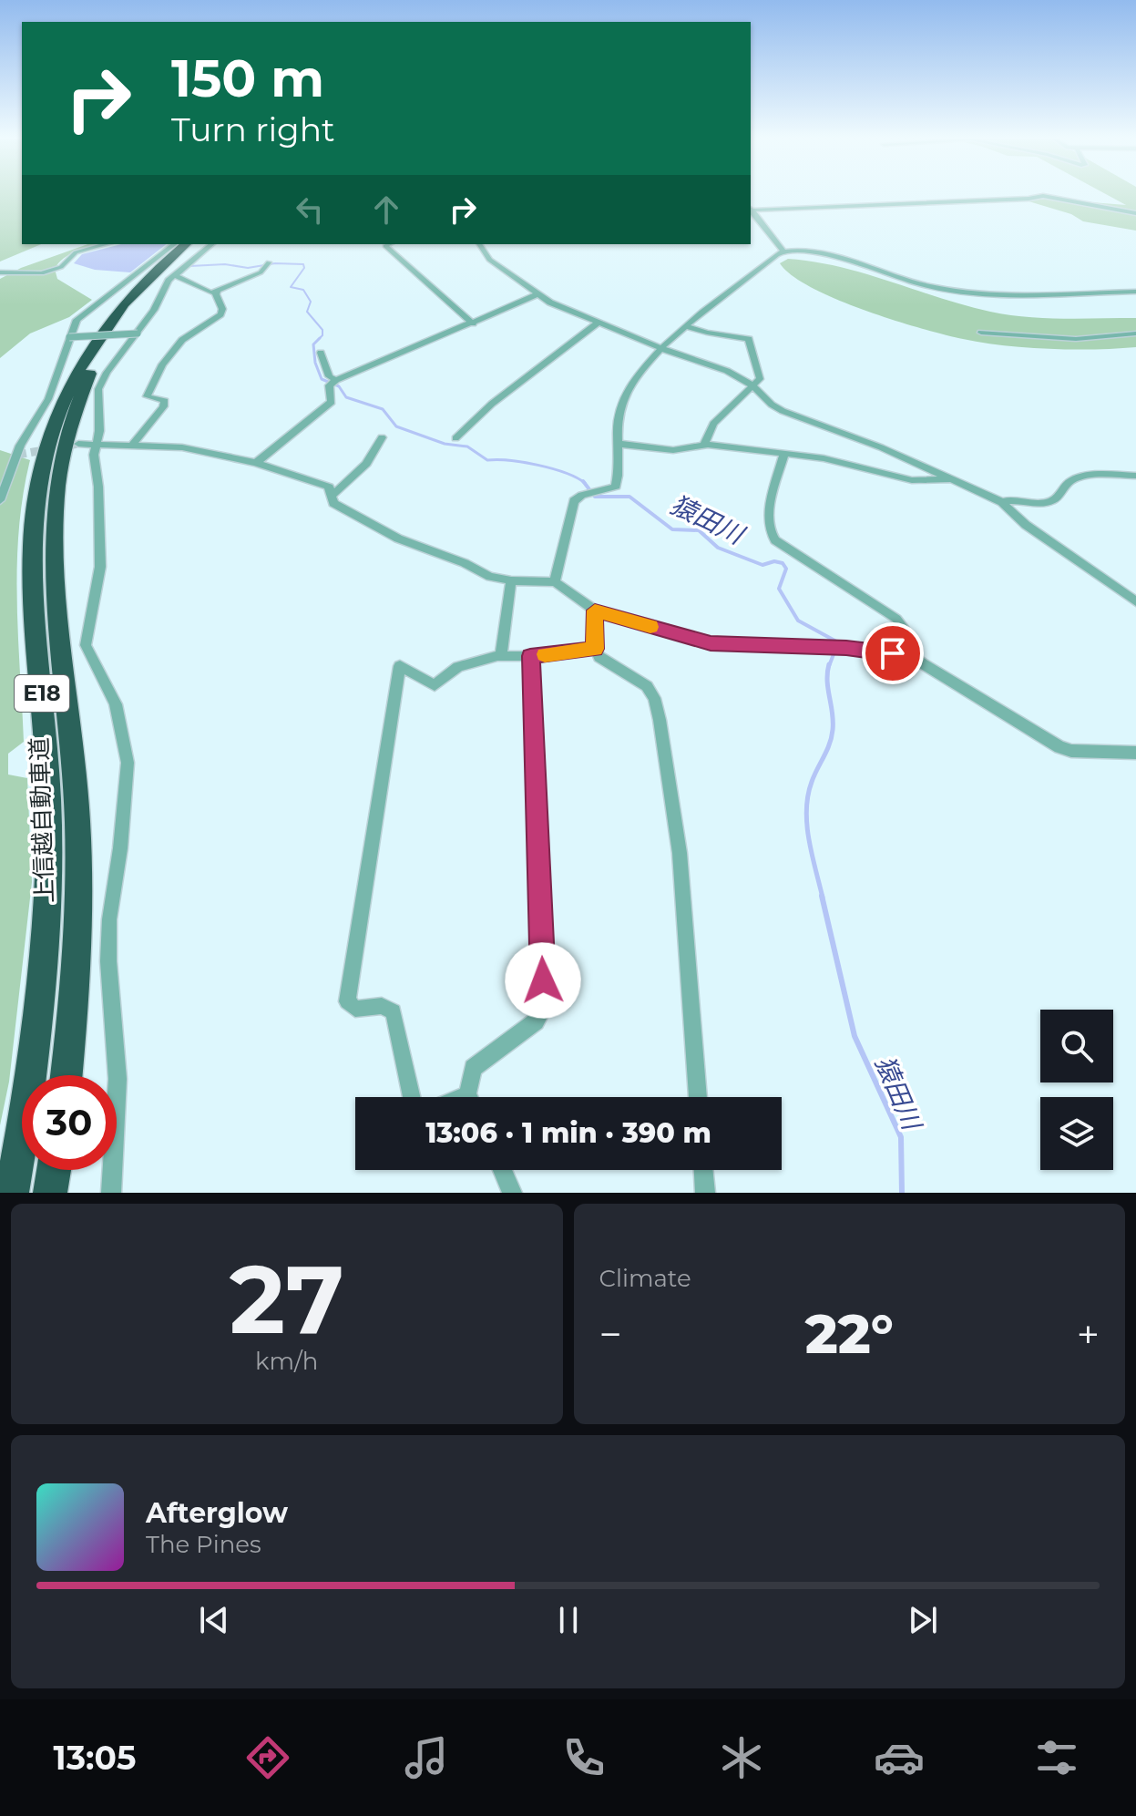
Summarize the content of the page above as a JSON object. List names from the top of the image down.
{
  "streets": {
    "highway": ["E18", "上信越自動車道"]
  },
  "water": ["猿田川"],
  "page": {
    "turn": ["150 m", "Turn right"],
    "limit": "30",
    "trip": "13:06 · 1 min · 390 m",
    "tile": [
      ["27", "km/h"],
      "Climate"
    ],
    "heat": ["−", "22°", "+"],
    "song": ["Afterglow", "The Pines"],
    "tabs": "13:05"
  }
}
